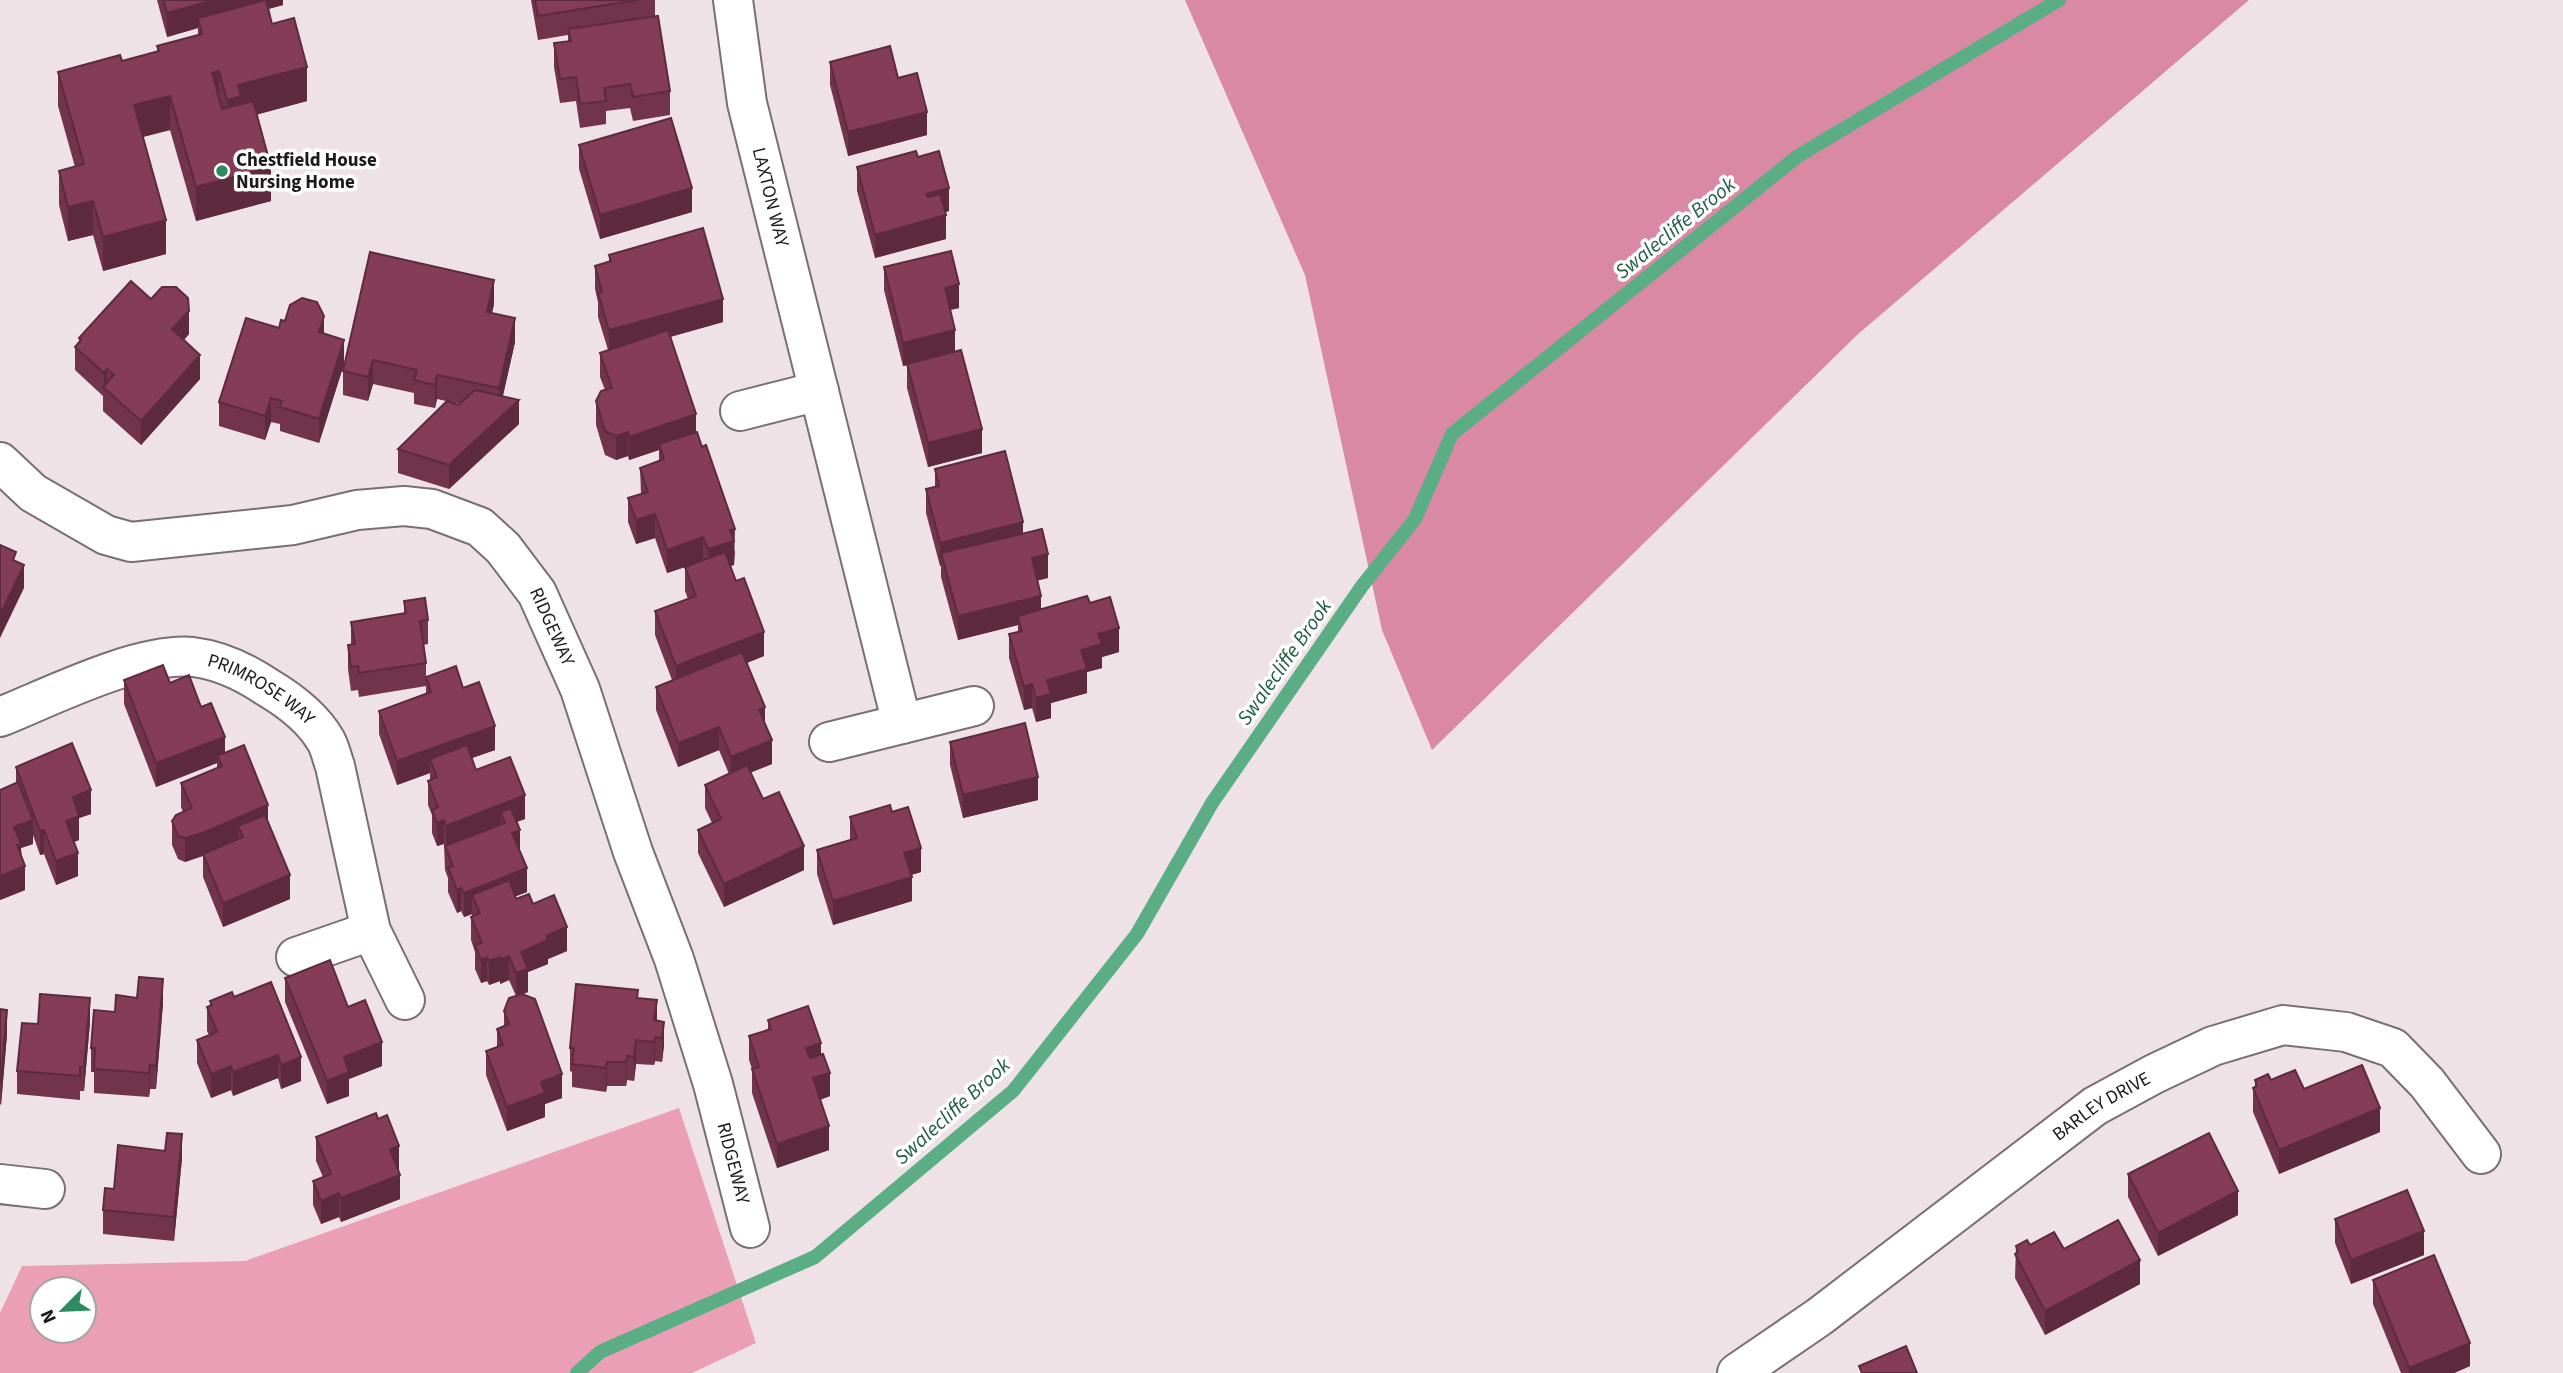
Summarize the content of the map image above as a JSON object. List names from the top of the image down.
{
  "streets": {
    "street": [
      "LAXTON WAY",
      "RIDGEWAY",
      "PRIMROSE WAY",
      "BARLEY DRIVE"
    ]
  },
  "water": ["Swalecliffe Brook"],
  "places": ["Chestfield House Nursing Home"],
  "north": "bottom left"
}
